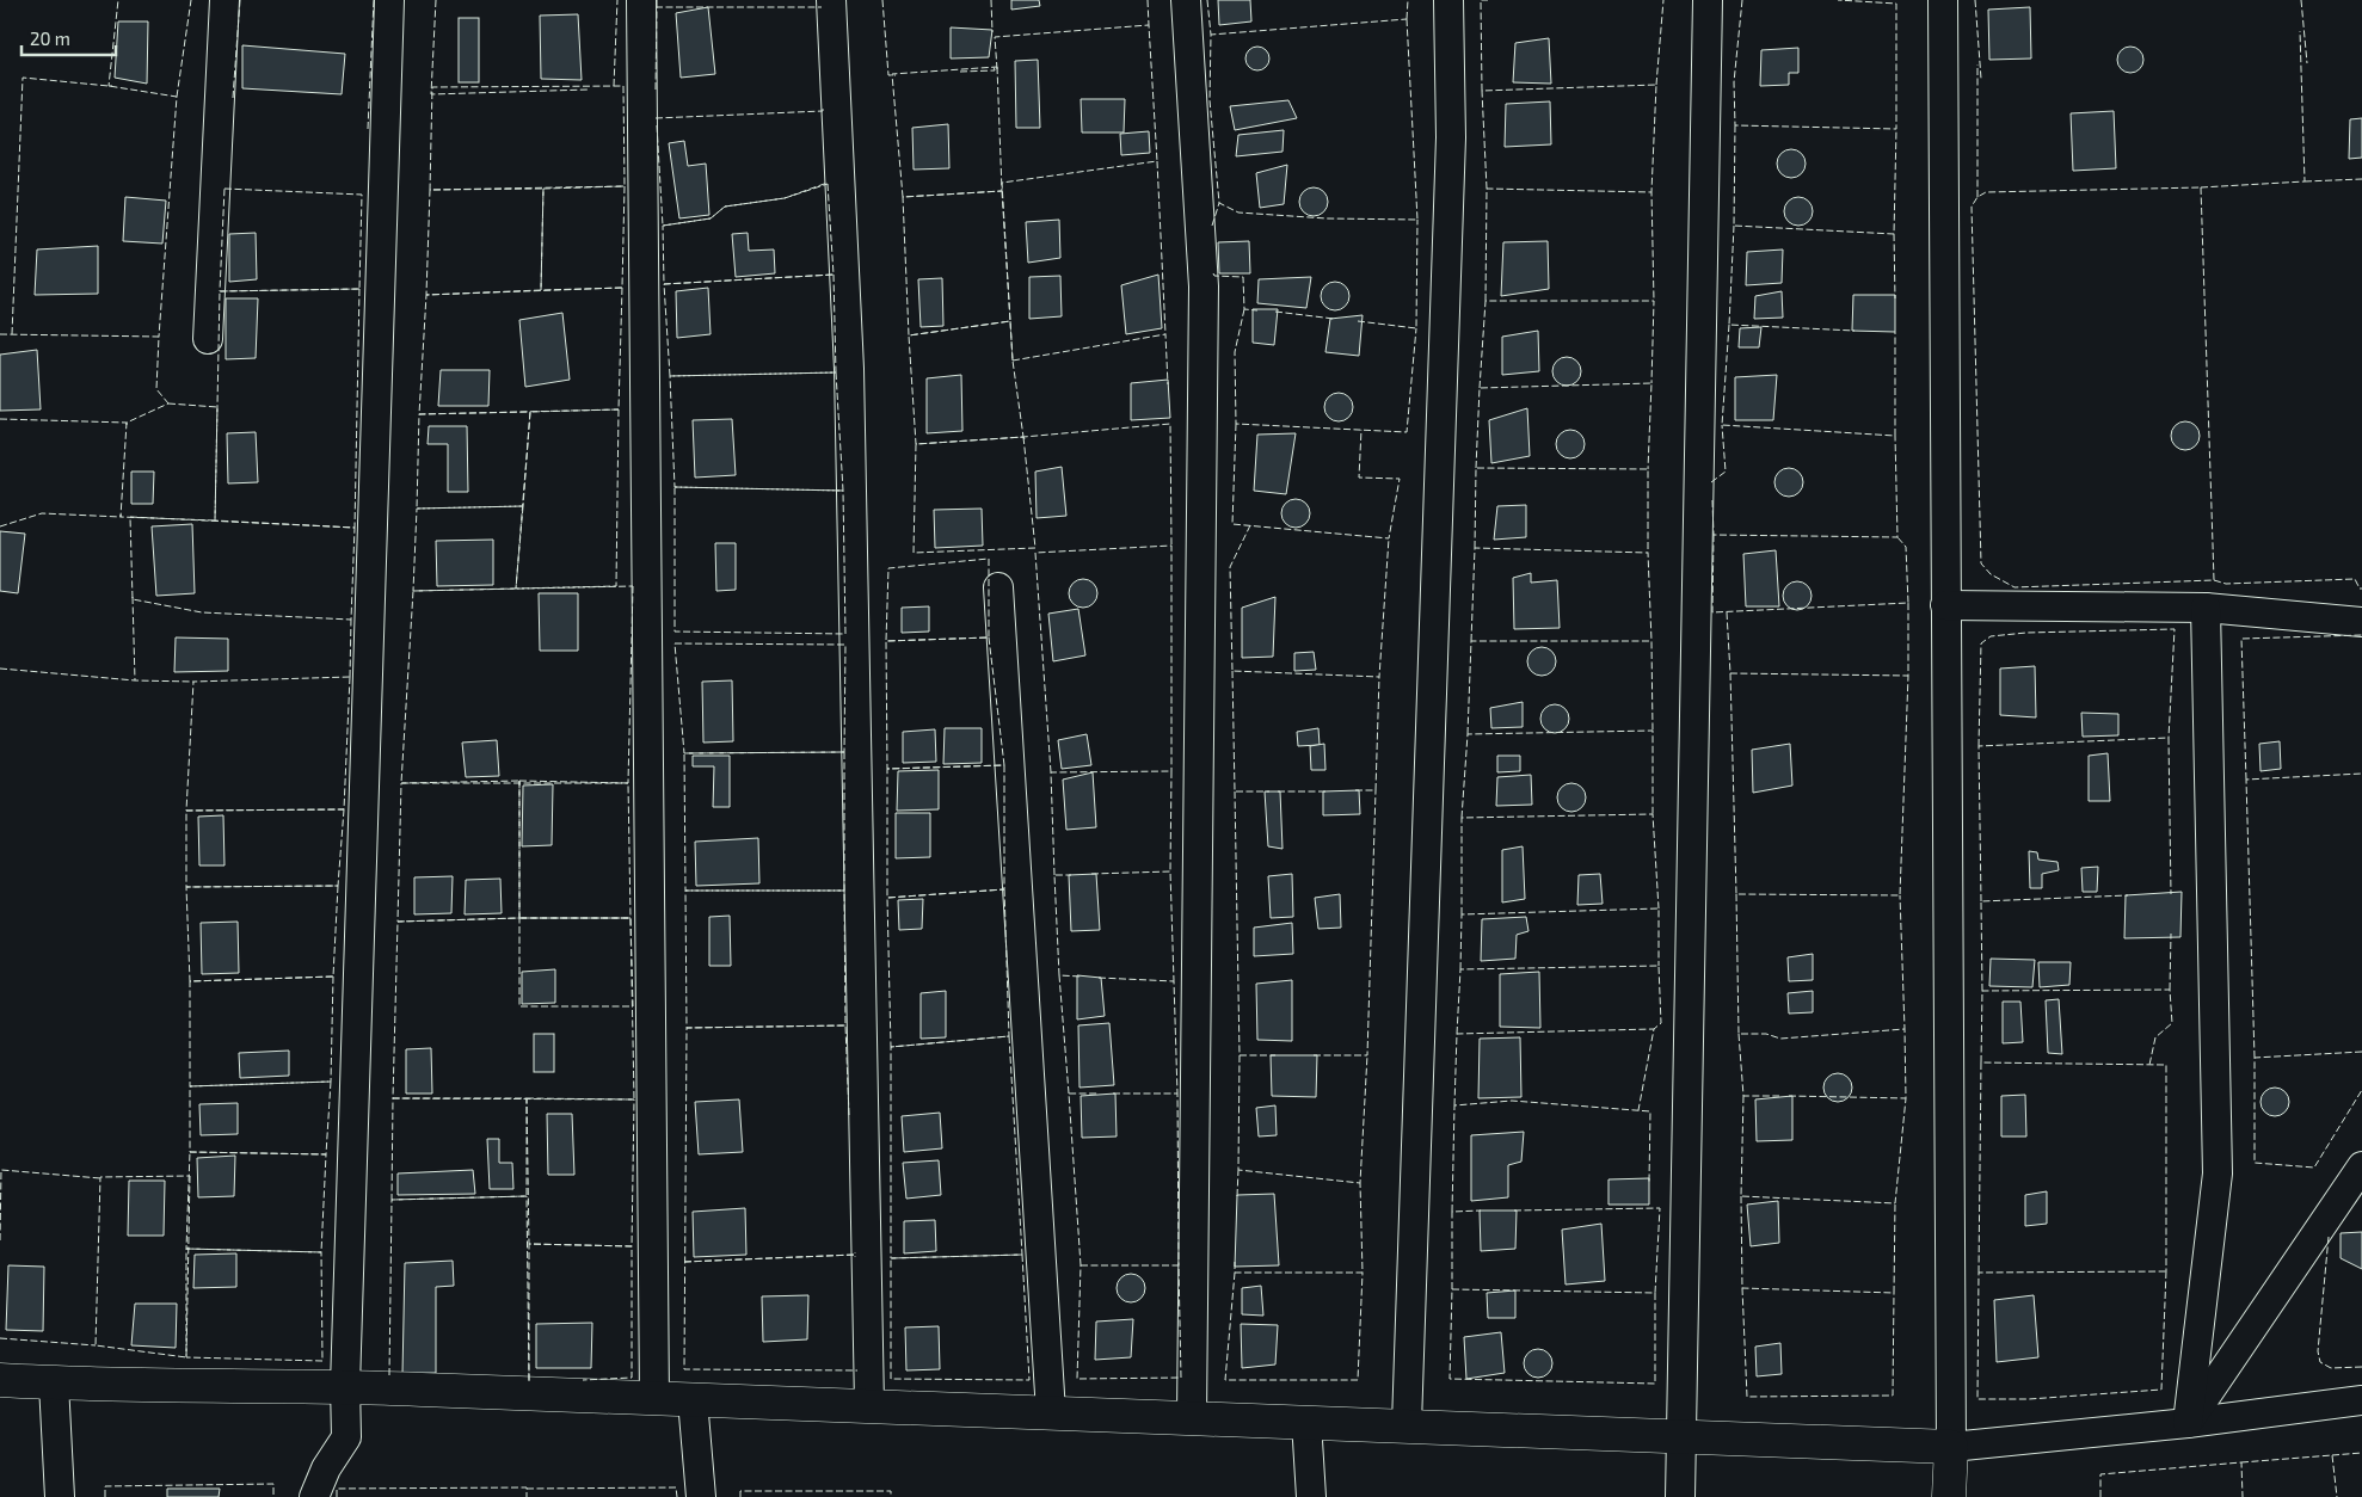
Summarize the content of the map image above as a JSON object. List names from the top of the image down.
{
  "scale_bar": "20 m"
}
